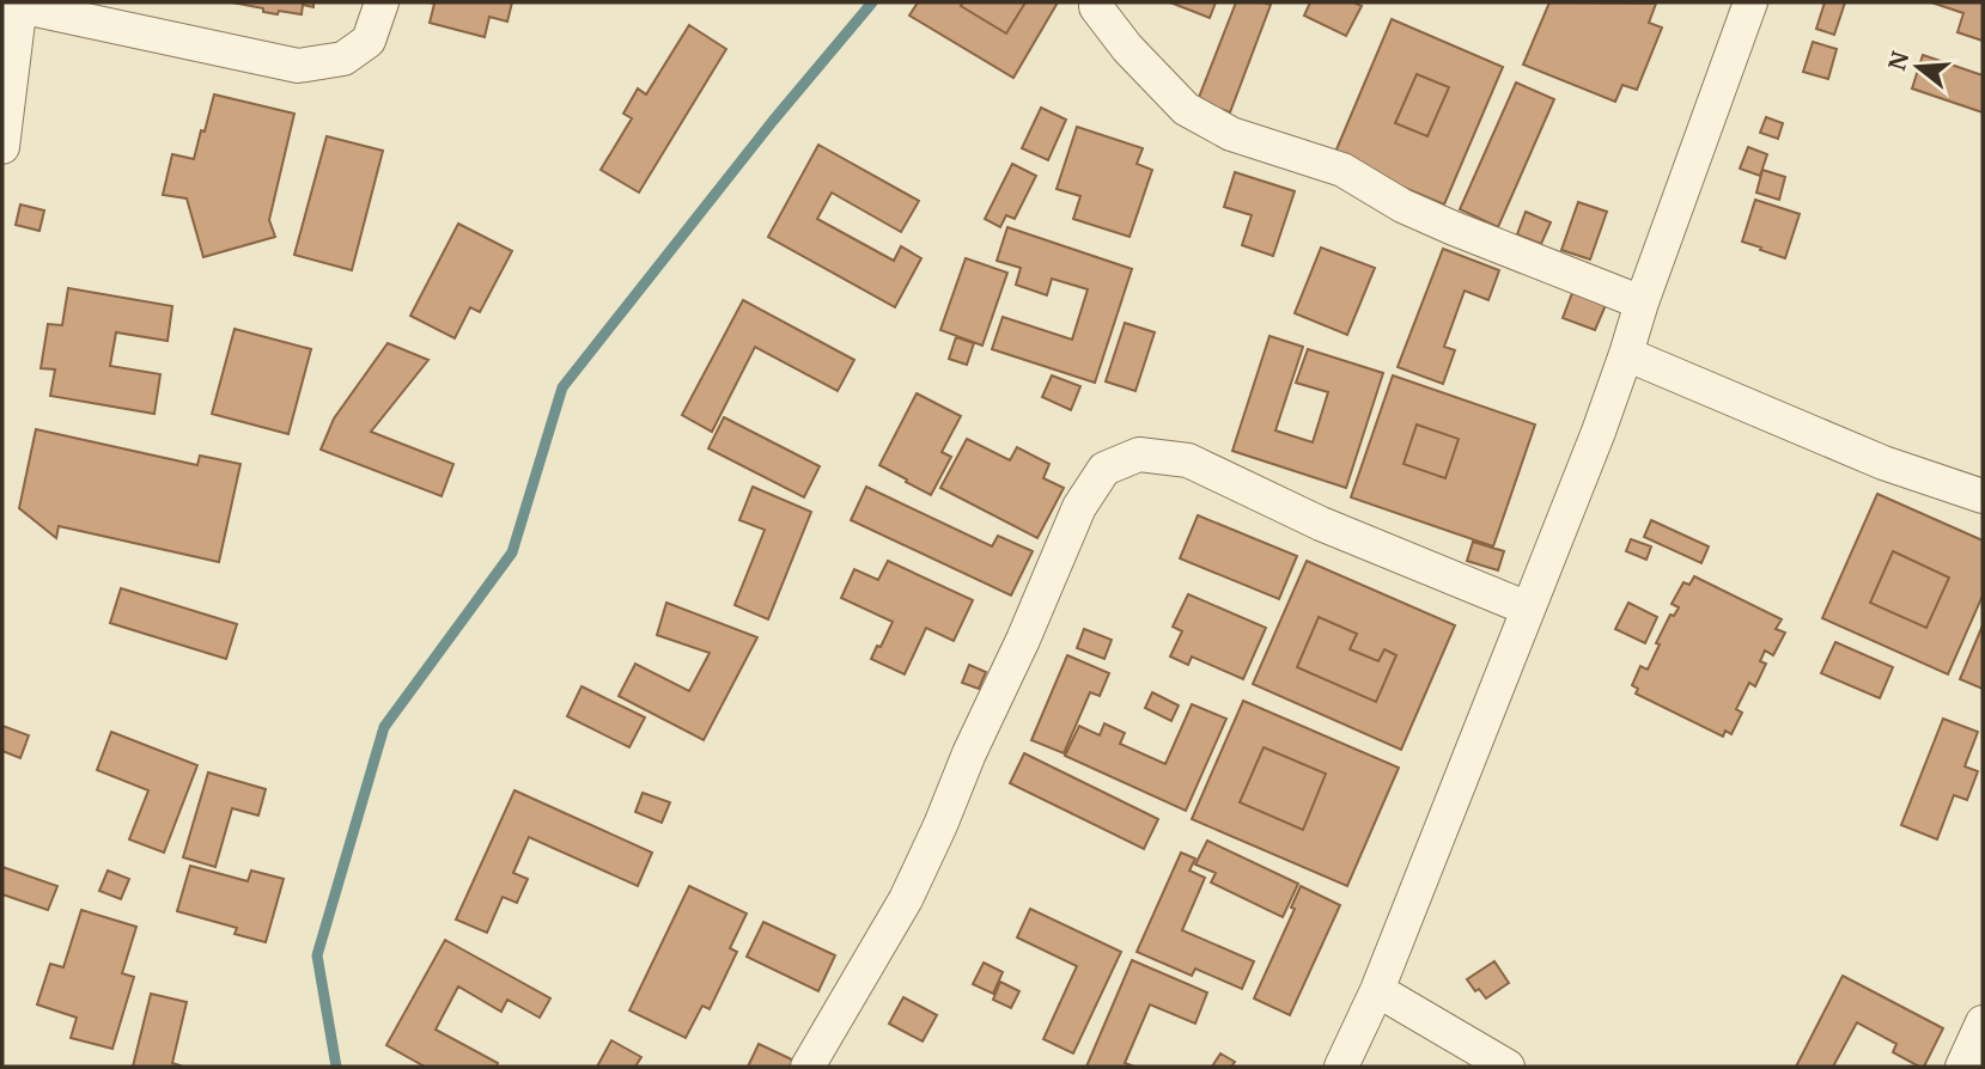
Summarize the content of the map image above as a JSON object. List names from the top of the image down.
{
  "north": "left"
}
